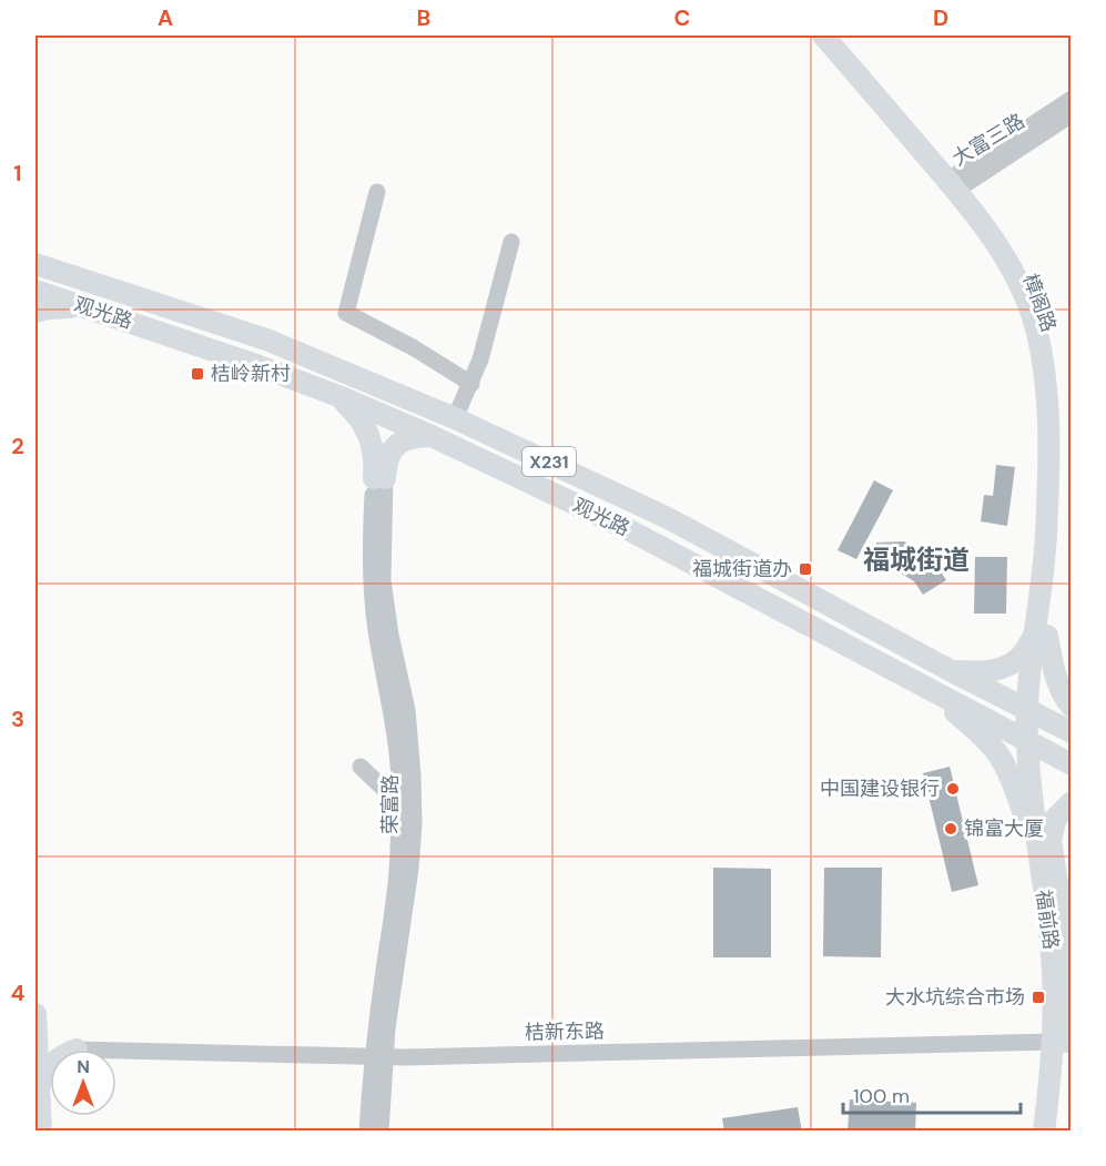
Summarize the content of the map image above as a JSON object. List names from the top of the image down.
{
  "streets": {
    "main road": [
      "樟阁路",
      "观光路",
      "X231",
      "福前路"
    ],
    "street": ["大富三路", "荣富路", "桔新东路"]
  },
  "crossings": [
    ["大富三路", "樟阁路"],
    ["樟阁路", "观光路"],
    ["樟阁路", "福前路"],
    ["观光路", "福前路"],
    ["荣富路", "桔新东路"],
    ["福前路", "桔新东路"]
  ],
  "districts": ["福城街道"],
  "places": {
    "transit": ["桔岭新村", "福城街道办", "大水坑综合市场"],
    "other": ["中国建设银行", "锦富大厦"]
  },
  "scale_bar": "100 m",
  "north": "top",
  "grid": {
    "columns": [
      "A",
      "B",
      "C",
      "D"
    ],
    "rows": [
      "1",
      "2",
      "3",
      "4"
    ]
  }
}
